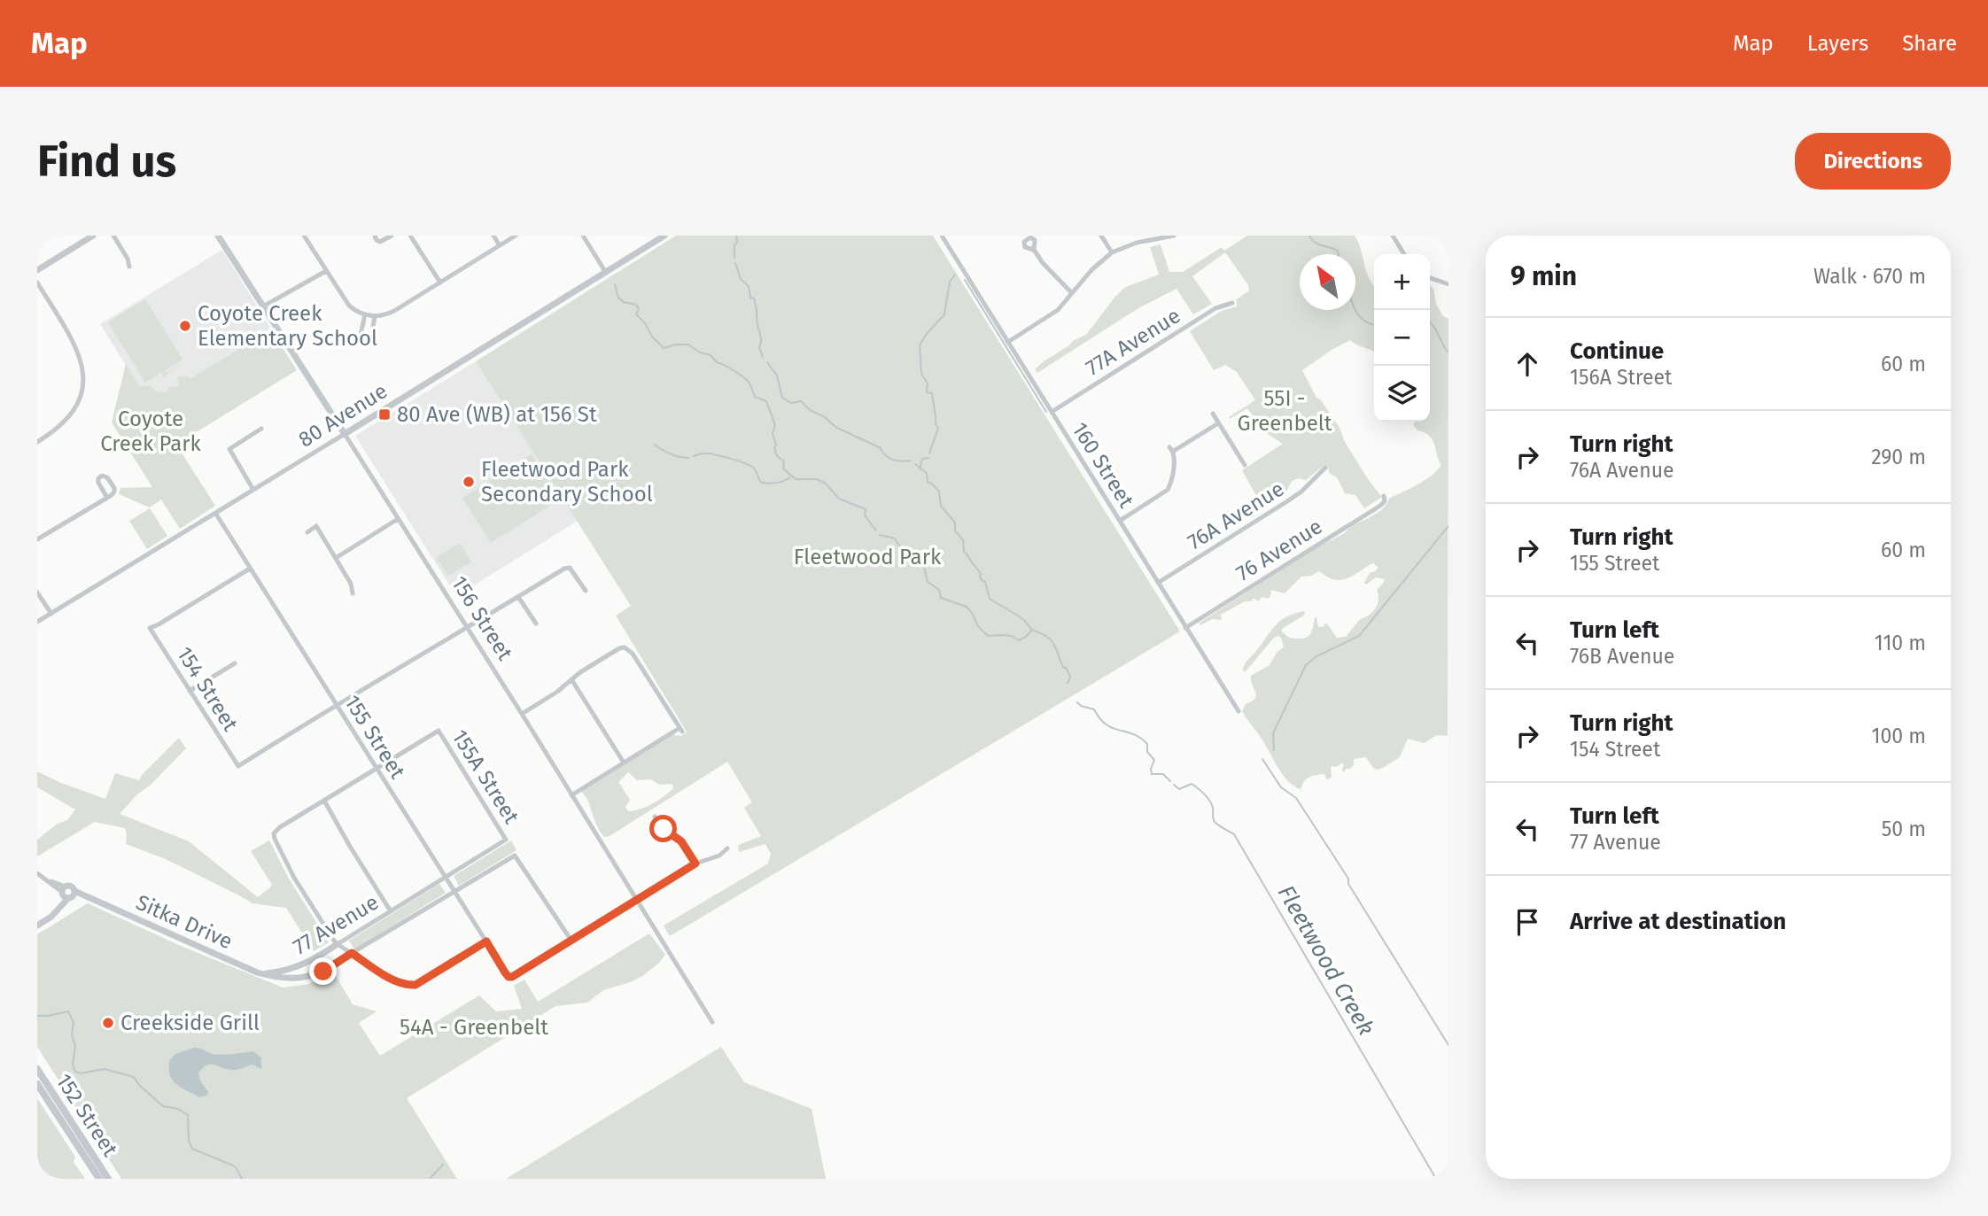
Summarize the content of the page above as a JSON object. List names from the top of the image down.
{
  "streets": {
    "main road": ["152 Street"],
    "street": [
      "77A Avenue",
      "80 Avenue",
      "160 Street",
      "76A Avenue",
      "76 Avenue",
      "156 Street",
      "154 Street",
      "155 Street",
      "155A Street",
      "Sitka Drive",
      "77 Avenue"
    ]
  },
  "crossings": [
    ["77A Avenue", "160 Street"],
    ["80 Avenue", "156 Street"],
    ["80 Avenue", "155 Street"],
    ["160 Street", "76A Avenue"],
    ["160 Street", "76 Avenue"],
    ["154 Street", "155 Street"],
    ["155 Street", "155A Street"],
    ["155 Street", "77 Avenue"],
    ["155A Street", "77 Avenue"],
    ["Sitka Drive", "77 Avenue"]
  ],
  "water": ["Fleetwood Creek"],
  "parks": [
    "55I - Greenbelt",
    "Coyote Creek Park",
    "Fleetwood Park",
    "54A - Greenbelt"
  ],
  "places": {
    "other": ["Coyote Creek Elementary School", "Fleetwood Park Secondary School", "Creekside Grill"],
    "transit": ["80 Ave (WB) at 156 St"]
  },
  "north": "top left",
  "page": {
    "header": "Map",
    "nav": ["Map", "Layers", "Share"],
    "buttons": "Directions",
    "title": "Find us",
    "heading": ["9 min", "Walk · 670 m"],
    "map_buttons": ["+", "−"],
    "list": [
      ["Continue", "156A Street", "60 m"],
      ["Turn right", "76A Avenue", "290 m"],
      ["Turn right", "155 Street", "60 m"],
      ["Turn left", "76B Avenue", "110 m"],
      ["Turn right", "154 Street", "100 m"],
      ["Turn left", "77 Avenue", "50 m"],
      "Arrive at destination"
    ]
  }
}
